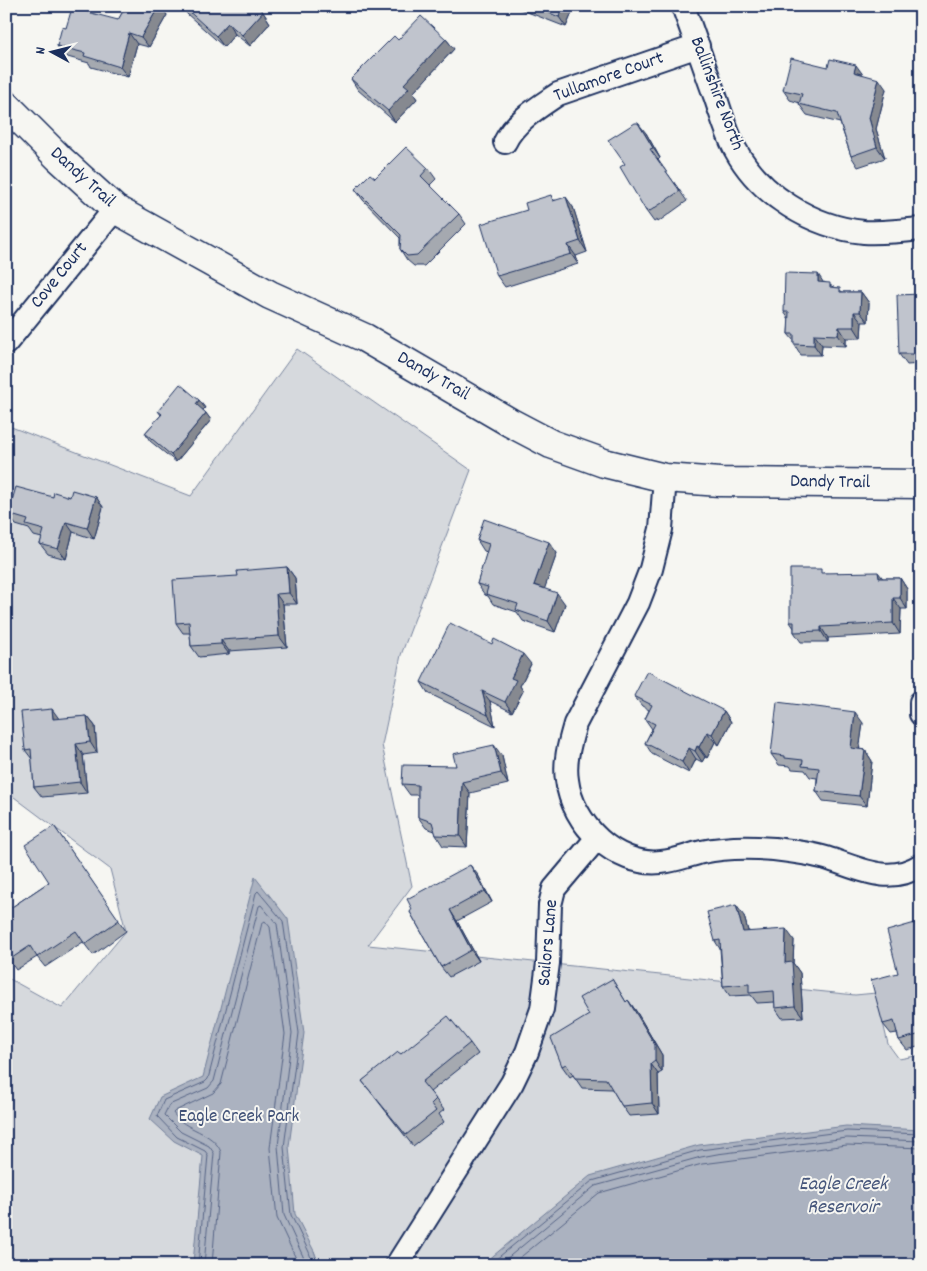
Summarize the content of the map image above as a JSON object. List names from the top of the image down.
{
  "streets": {
    "street": [
      "Tullamore Court",
      "Ballinshire North",
      "Dandy Trail",
      "Cove Court",
      "Sailors Lane"
    ]
  },
  "crossings": [
    ["Tullamore Court", "Ballinshire North"],
    ["Dandy Trail", "Cove Court"]
  ],
  "water": ["Eagle Creek Reservoir"],
  "parks": ["Eagle Creek Park"],
  "north": "left"
}
